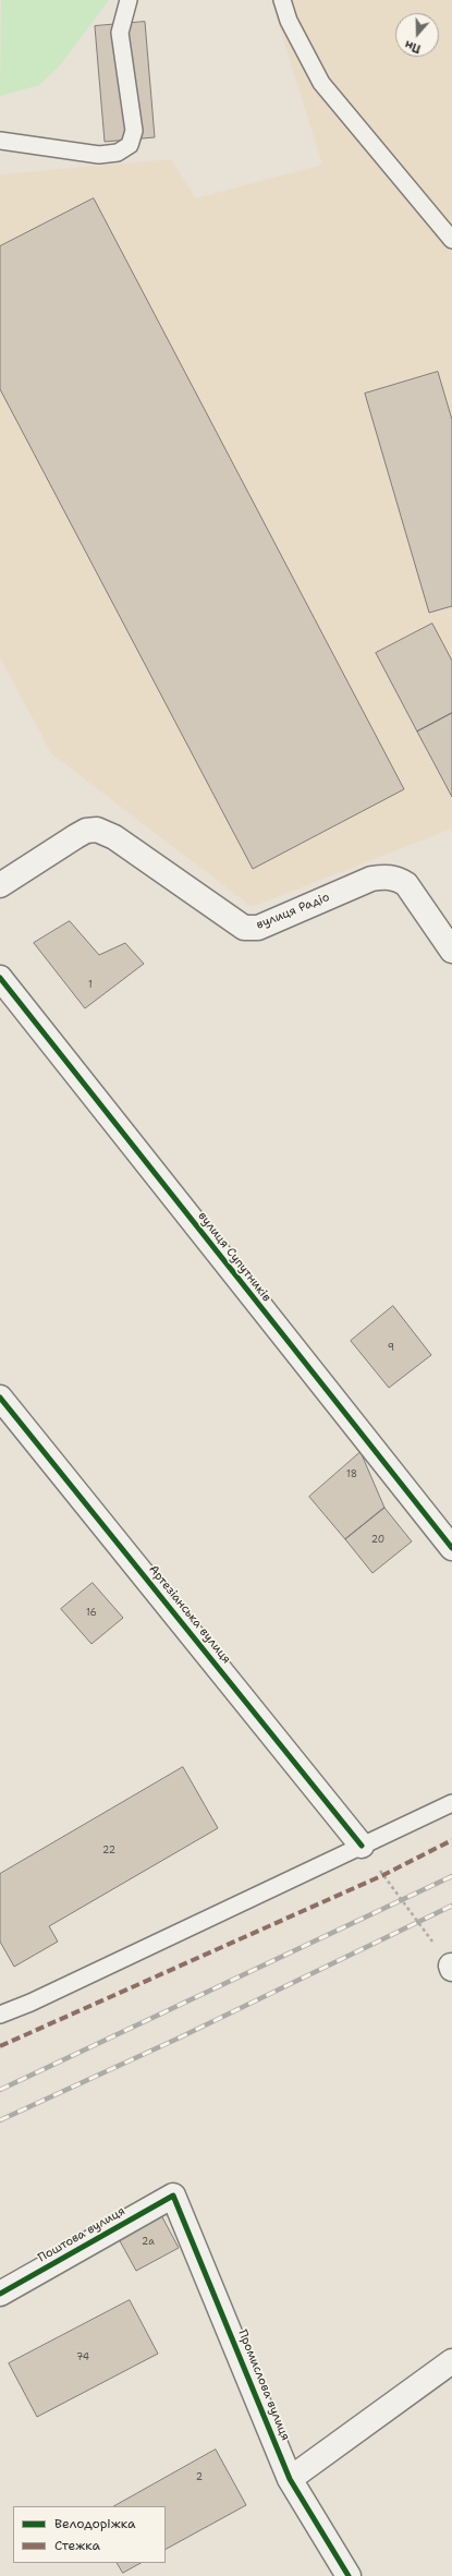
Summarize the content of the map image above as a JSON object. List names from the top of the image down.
{
  "streets": {
    "street": [
      "вулиця Радіо",
      "вулиця Супутників",
      "Артезіанська вулиця",
      "Поштова вулиця",
      "Промислова вулиця"
    ]
  },
  "crossings": [
    ["Поштова вулиця", "Промислова вулиця"]
  ],
  "house_numbers": [
    "1",
    "9",
    "18",
    "20",
    "16",
    "22",
    "2а",
    "74",
    "2"
  ],
  "legend": ["Велодоріжка", "Стежка"],
  "north": "bottom"
}
